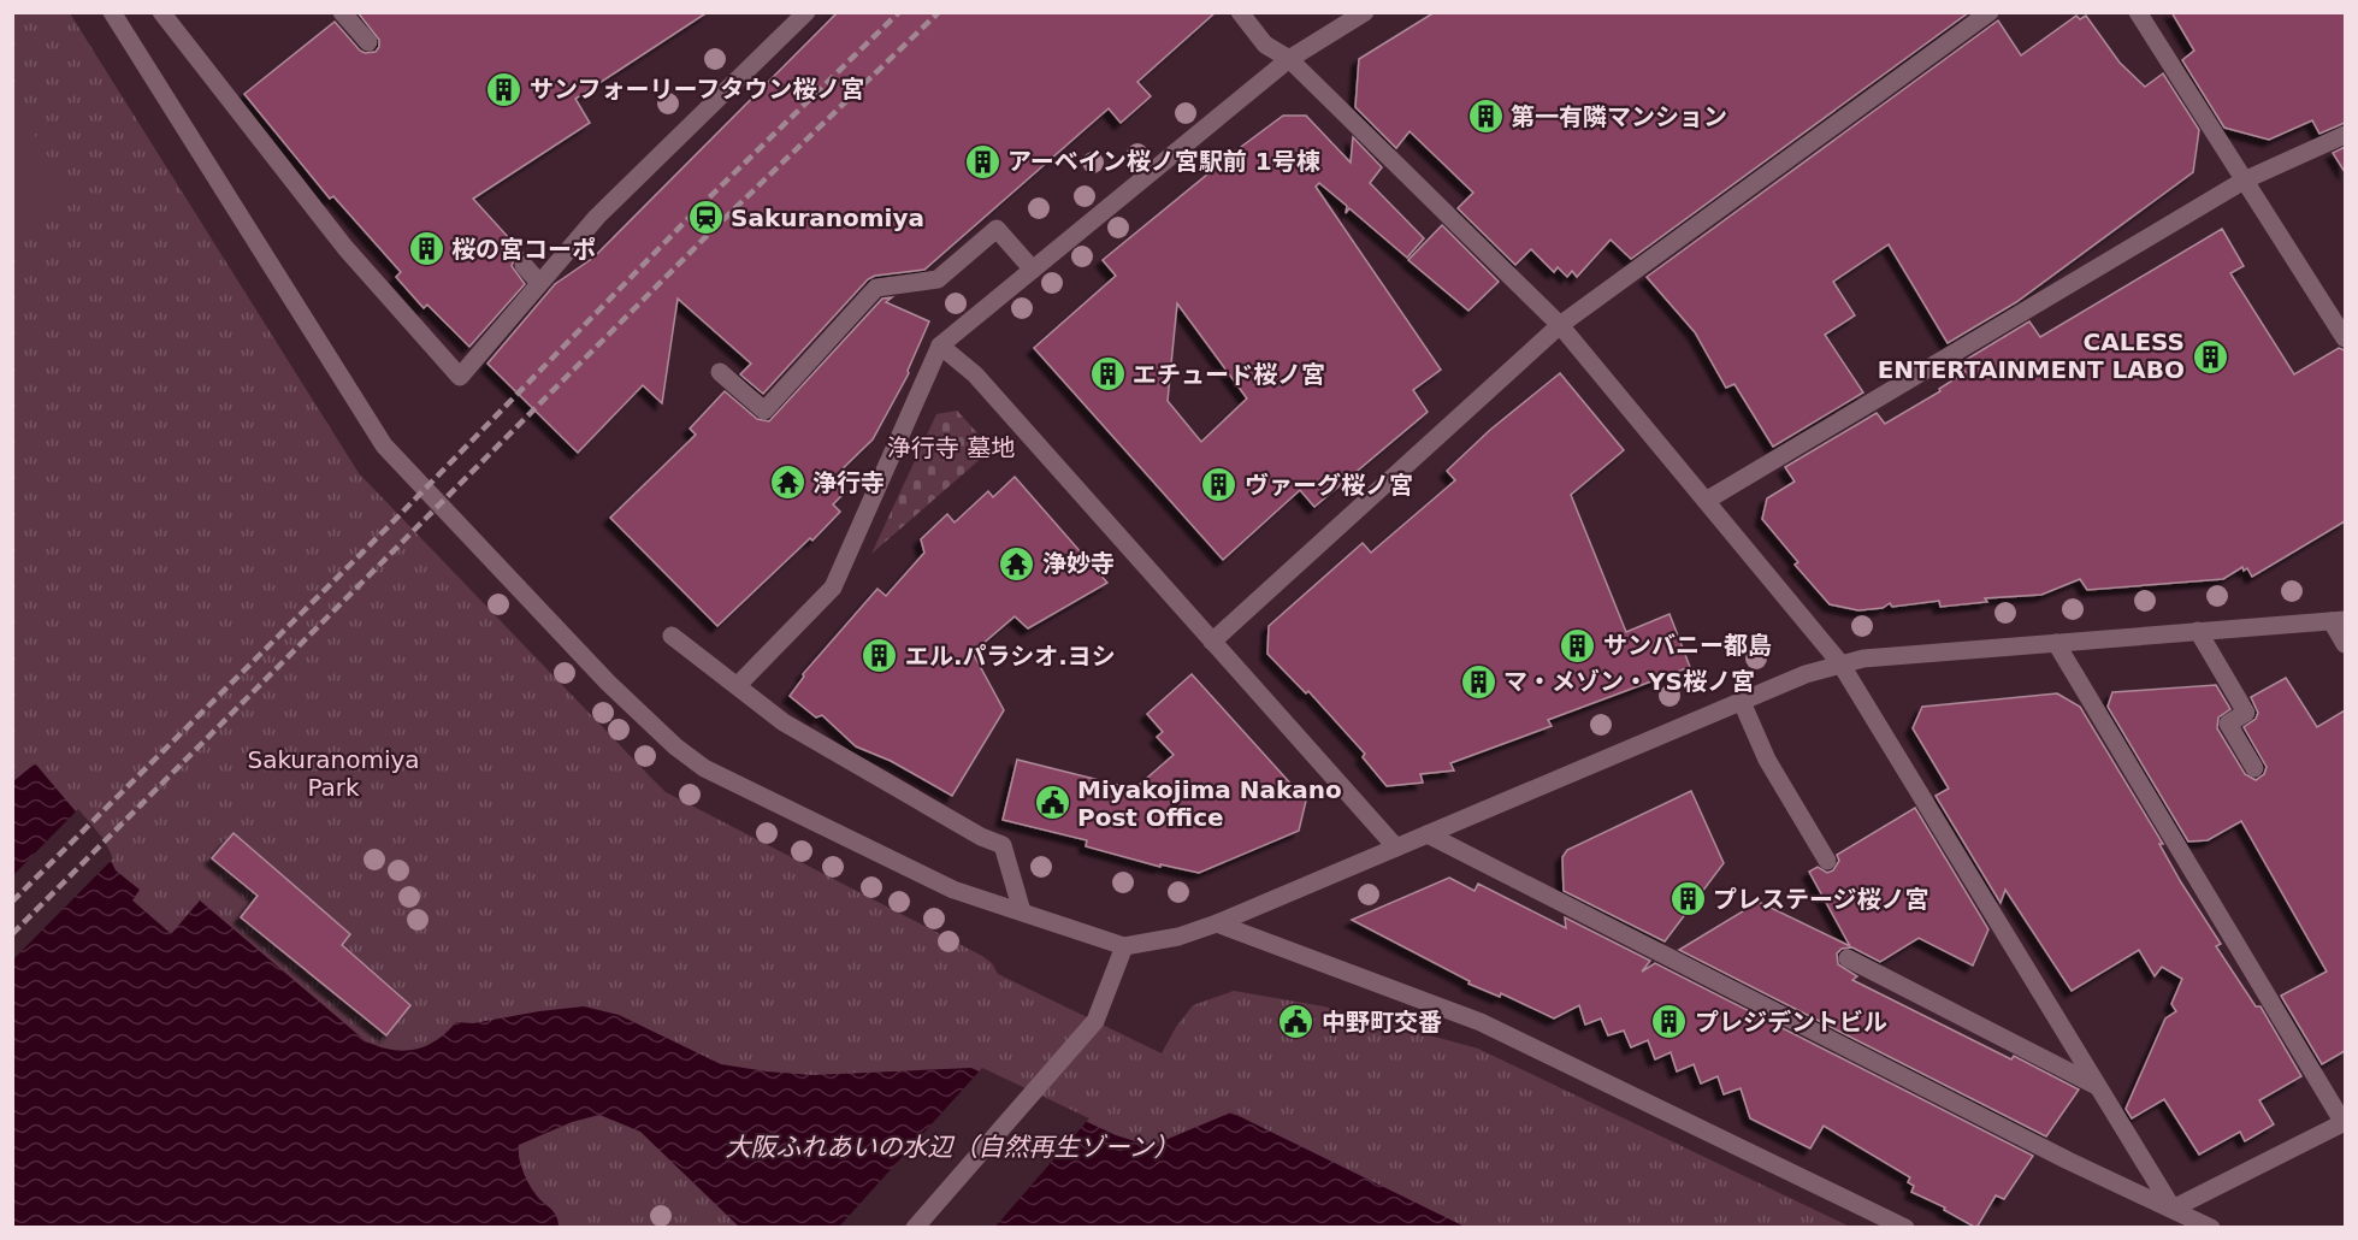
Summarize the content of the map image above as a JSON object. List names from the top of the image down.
{
  "water": ["大阪ふれあいの水辺（自然再生ゾーン）"],
  "parks": ["浄行寺 墓地", "Sakuranomiya Park"],
  "places": {
    "building": [
      "サンフォーリーフタウン桜ノ宮",
      "第一有隣マンション",
      "アーベイン桜ノ宮駅前 1号棟",
      "桜の宮コーポ",
      "CALESS ENTERTAINMENT LABO",
      "エチュード桜ノ宮",
      "ヴァーグ桜ノ宮",
      "サンバニー都島",
      "エル.パラシオ.ヨシ",
      "マ・メゾン・YS桜ノ宮",
      "プレステージ桜ノ宮",
      "プレジデントビル"
    ],
    "station": ["Sakuranomiya"],
    "temple": ["浄行寺", "浄妙寺"],
    "public building": ["Miyakojima Nakano Post Office", "中野町交番"]
  }
}
